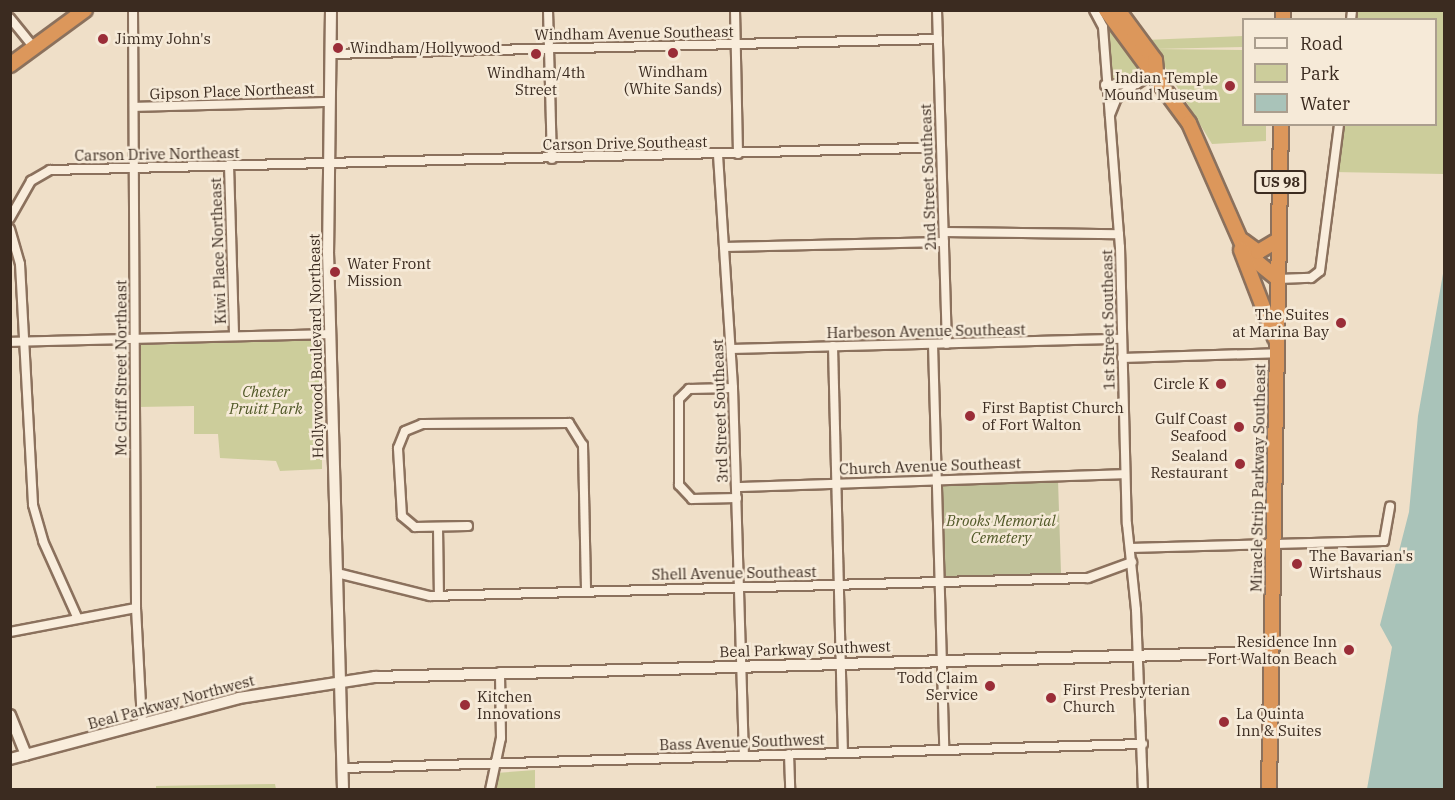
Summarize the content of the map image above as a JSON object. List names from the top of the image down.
{
  "streets": {
    "highway": ["US 98", "Miracle Strip Parkway Southeast"],
    "main road": ["Hollywood Boulevard Northeast", "Beal Parkway Southwest", "Beal Parkway Northwest"],
    "street": [
      "Windham Avenue Southeast",
      "Gipson Place Northeast",
      "Carson Drive Southeast",
      "Carson Drive Northeast",
      "2nd Street Southeast",
      "Kiwi Place Northeast",
      "1st Street Southeast",
      "Harbeson Avenue Southeast",
      "Mc Griff Street Northeast",
      "3rd Street Southeast",
      "Church Avenue Southeast",
      "Shell Avenue Southeast",
      "Bass Avenue Southwest"
    ]
  },
  "crossings": [
    ["Windham Avenue Southeast", "2nd Street Southeast"],
    ["Windham Avenue Southeast", "Hollywood Boulevard Northeast"],
    ["Gipson Place Northeast", "Hollywood Boulevard Northeast"],
    ["Gipson Place Northeast", "Mc Griff Street Northeast"],
    ["Carson Drive Southeast", "Carson Drive Northeast"],
    ["Carson Drive Southeast", "Hollywood Boulevard Northeast"],
    ["Carson Drive Southeast", "3rd Street Southeast"],
    ["Carson Drive Northeast", "Kiwi Place Northeast"],
    ["Carson Drive Northeast", "Hollywood Boulevard Northeast"],
    ["Carson Drive Northeast", "Mc Griff Street Northeast"],
    ["2nd Street Southeast", "Harbeson Avenue Southeast"],
    ["US 98", "Miracle Strip Parkway Southeast"],
    ["US 98", "Beal Parkway Southwest"],
    ["1st Street Southeast", "Harbeson Avenue Southeast"],
    ["1st Street Southeast", "Church Avenue Southeast"],
    ["1st Street Southeast", "Shell Avenue Southeast"],
    ["1st Street Southeast", "Beal Parkway Southwest"],
    ["1st Street Southeast", "Bass Avenue Southwest"],
    ["Harbeson Avenue Southeast", "3rd Street Southeast"],
    ["Hollywood Boulevard Northeast", "Shell Avenue Southeast"],
    ["Hollywood Boulevard Northeast", "Beal Parkway Southwest"],
    ["Hollywood Boulevard Northeast", "Beal Parkway Northwest"],
    ["Hollywood Boulevard Northeast", "Bass Avenue Southwest"],
    ["Mc Griff Street Northeast", "Beal Parkway Northwest"],
    ["3rd Street Southeast", "Church Avenue Southeast"],
    ["3rd Street Southeast", "Shell Avenue Southeast"],
    ["3rd Street Southeast", "Beal Parkway Southwest"],
    ["3rd Street Southeast", "Bass Avenue Southwest"],
    ["Miracle Strip Parkway Southeast", "Beal Parkway Southwest"],
    ["Beal Parkway Southwest", "Beal Parkway Northwest"]
  ],
  "parks": ["Chester Pruitt Park", "Brooks Memorial Cemetery"],
  "places": [
    "Jimmy John's",
    "Windham/Hollywood",
    "Windham (White Sands)",
    "Windham/4th Street",
    "Indian Temple Mound Museum",
    "Water Front Mission",
    "The Suites at Marina Bay",
    "Circle K",
    "First Baptist Church of Fort Walton",
    "Gulf Coast Seafood",
    "Sealand Restaurant",
    "The Bavarian's Wirtshaus",
    "Residence Inn Fort Walton Beach",
    "Todd Claim Service",
    "First Presbyterian Church",
    "Kitchen Innovations",
    "La Quinta Inn & Suites"
  ],
  "legend": ["Road", "Park", "Water"]
}
